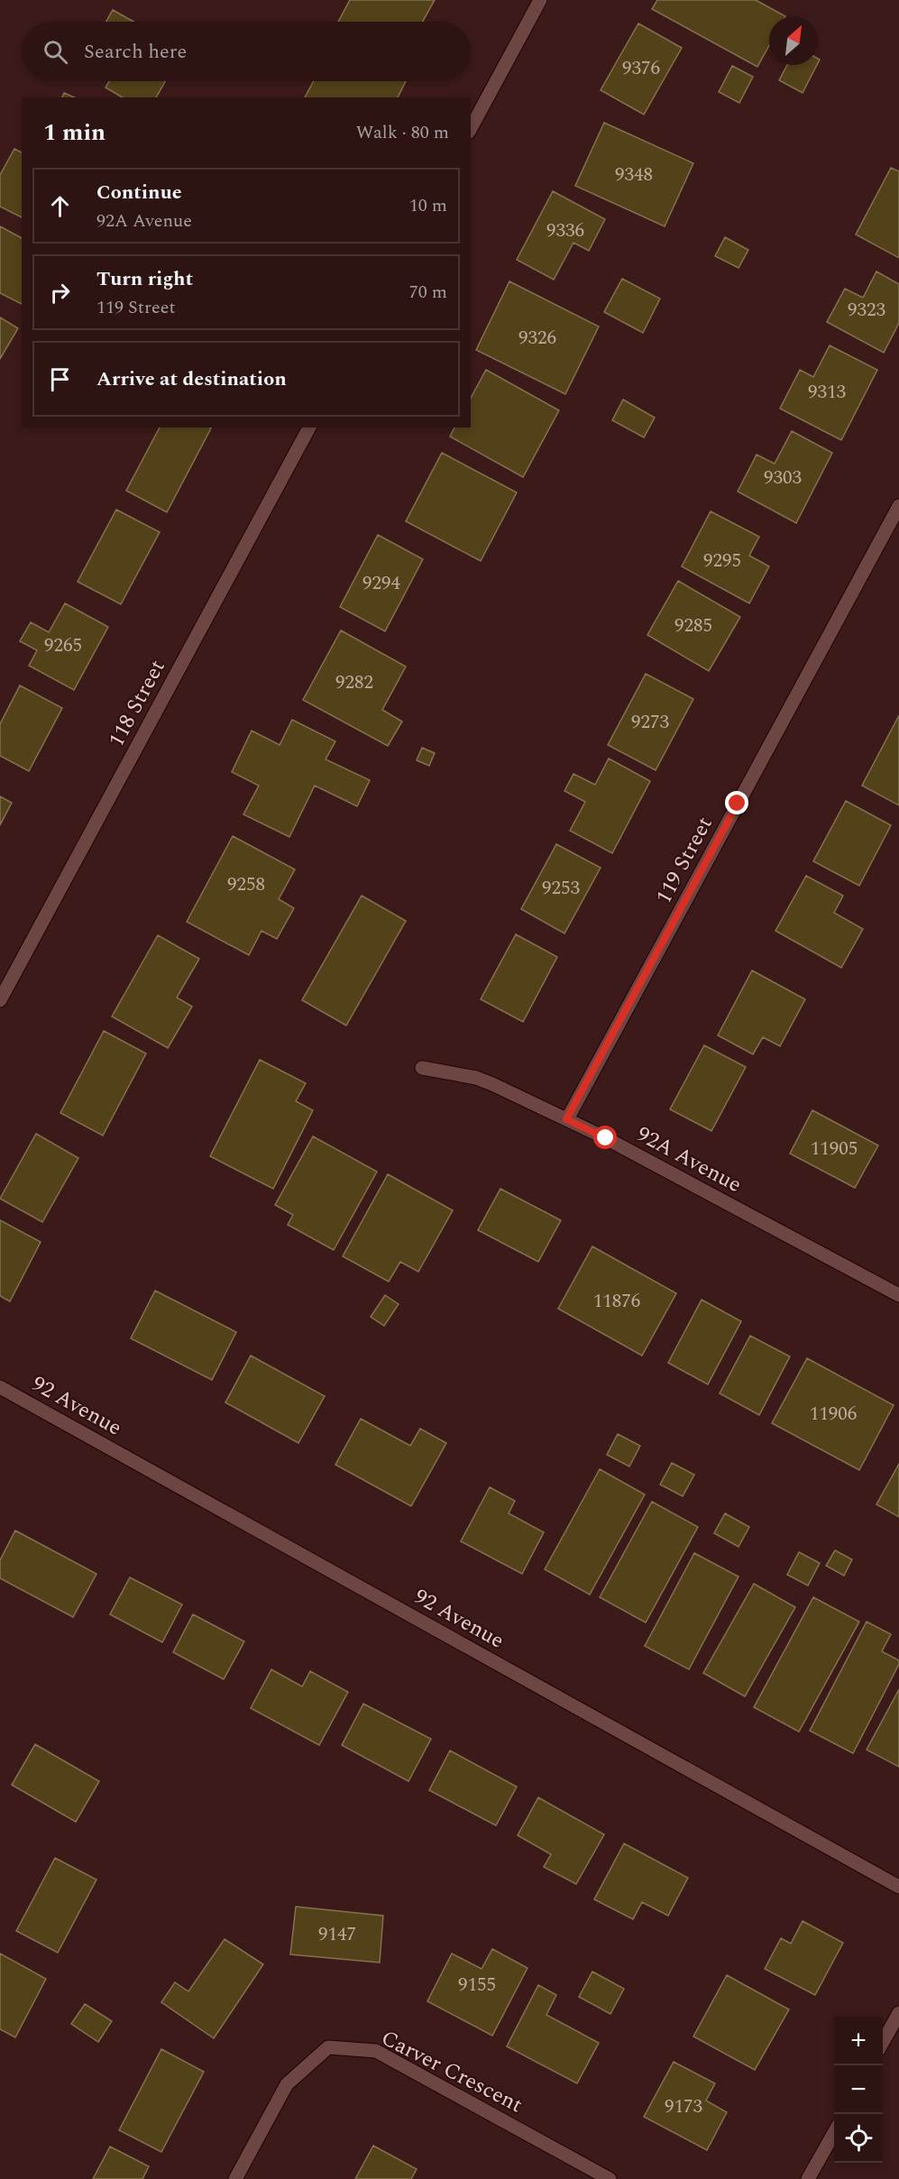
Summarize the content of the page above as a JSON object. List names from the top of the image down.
{
  "streets": {
    "street": [
      "118 Street",
      "119 Street",
      "92A Avenue",
      "92 Avenue",
      "Carver Crescent"
    ]
  },
  "crossings": [
    ["119 Street", "92A Avenue"]
  ],
  "house_numbers": [
    "9376",
    "9348",
    "9336",
    "9323",
    "9326",
    "9313",
    "9303",
    "9295",
    "9294",
    "9285",
    "9265",
    "9282",
    "9273",
    "9258",
    "9253",
    "11905",
    "11876",
    "11906",
    "9147",
    "9155",
    "9173"
  ],
  "north": "top right",
  "page": {
    "search": "Search here",
    "heading": ["1 min", "Walk · 80 m"],
    "list": [
      ["Continue", "92A Avenue", "10 m"],
      ["Turn right", "119 Street", "70 m"],
      "Arrive at destination"
    ],
    "map_buttons": ["+", "−"]
  }
}
